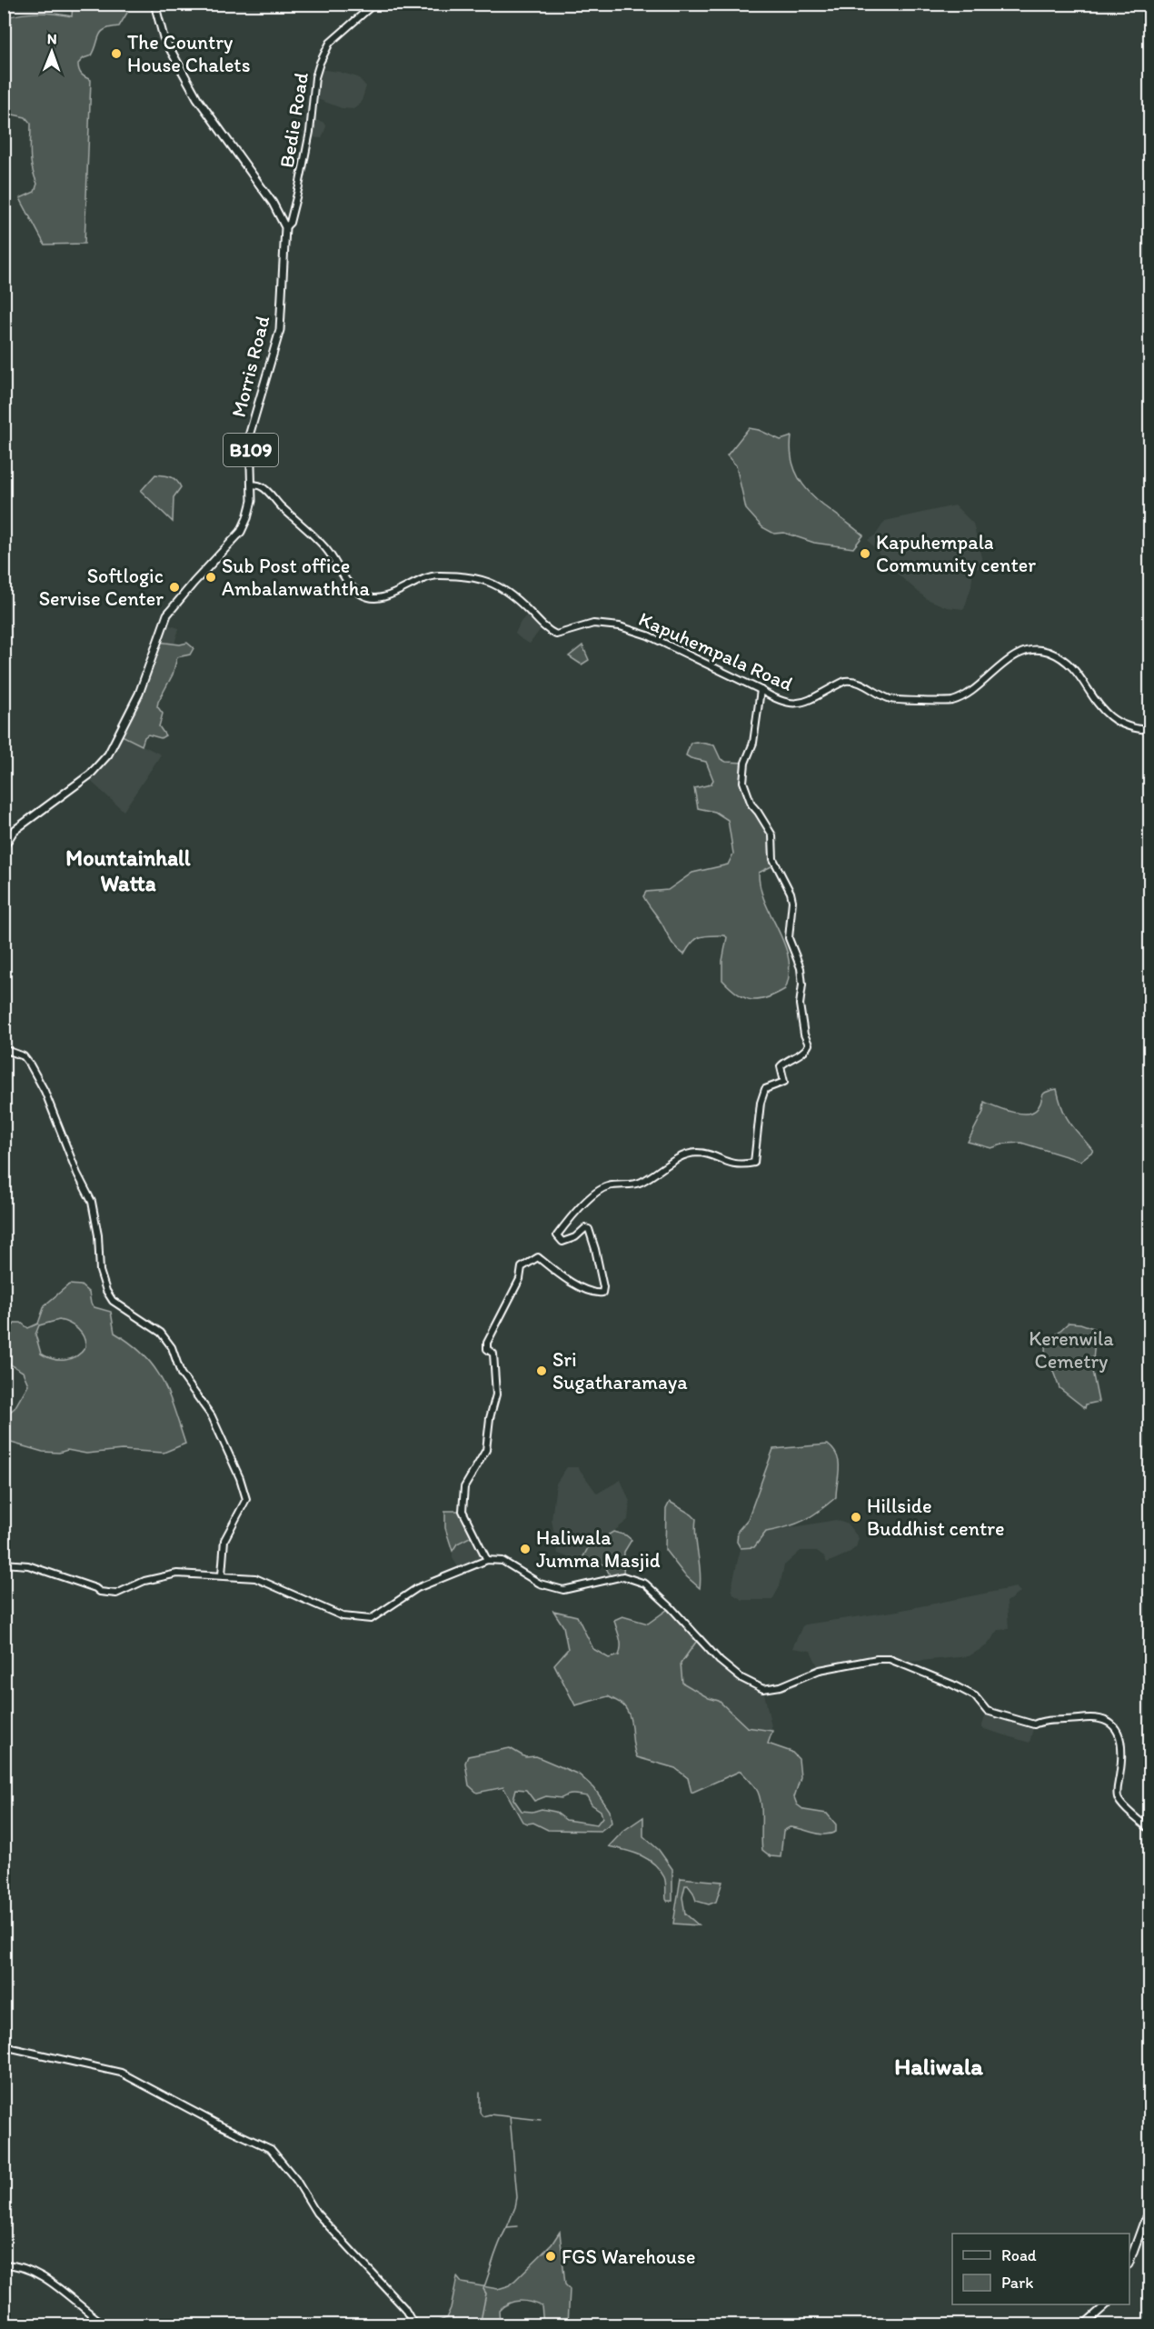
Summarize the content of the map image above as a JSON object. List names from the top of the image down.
{
  "streets": {
    "main road": ["Morris Road", "B109"],
    "street": ["Bedie Road", "Kapuhempala Road"]
  },
  "crossings": [
    ["Bedie Road", "Morris Road"],
    ["Morris Road", "Kapuhempala Road"]
  ],
  "districts": ["Mountainhall Watta", "Haliwala"],
  "parks": ["Kerenwila Cemetry"],
  "places": [
    "The Country House Chalets",
    "Kapuhempala Community center",
    "Sub Post office Ambalanwaththa",
    "Softlogic Servise Center",
    "Sri Sugatharamaya",
    "Hillside Buddhist centre",
    "Haliwala Jumma Masjid",
    "FGS Warehouse"
  ],
  "legend": ["Road", "Park"],
  "north": "top"
}
